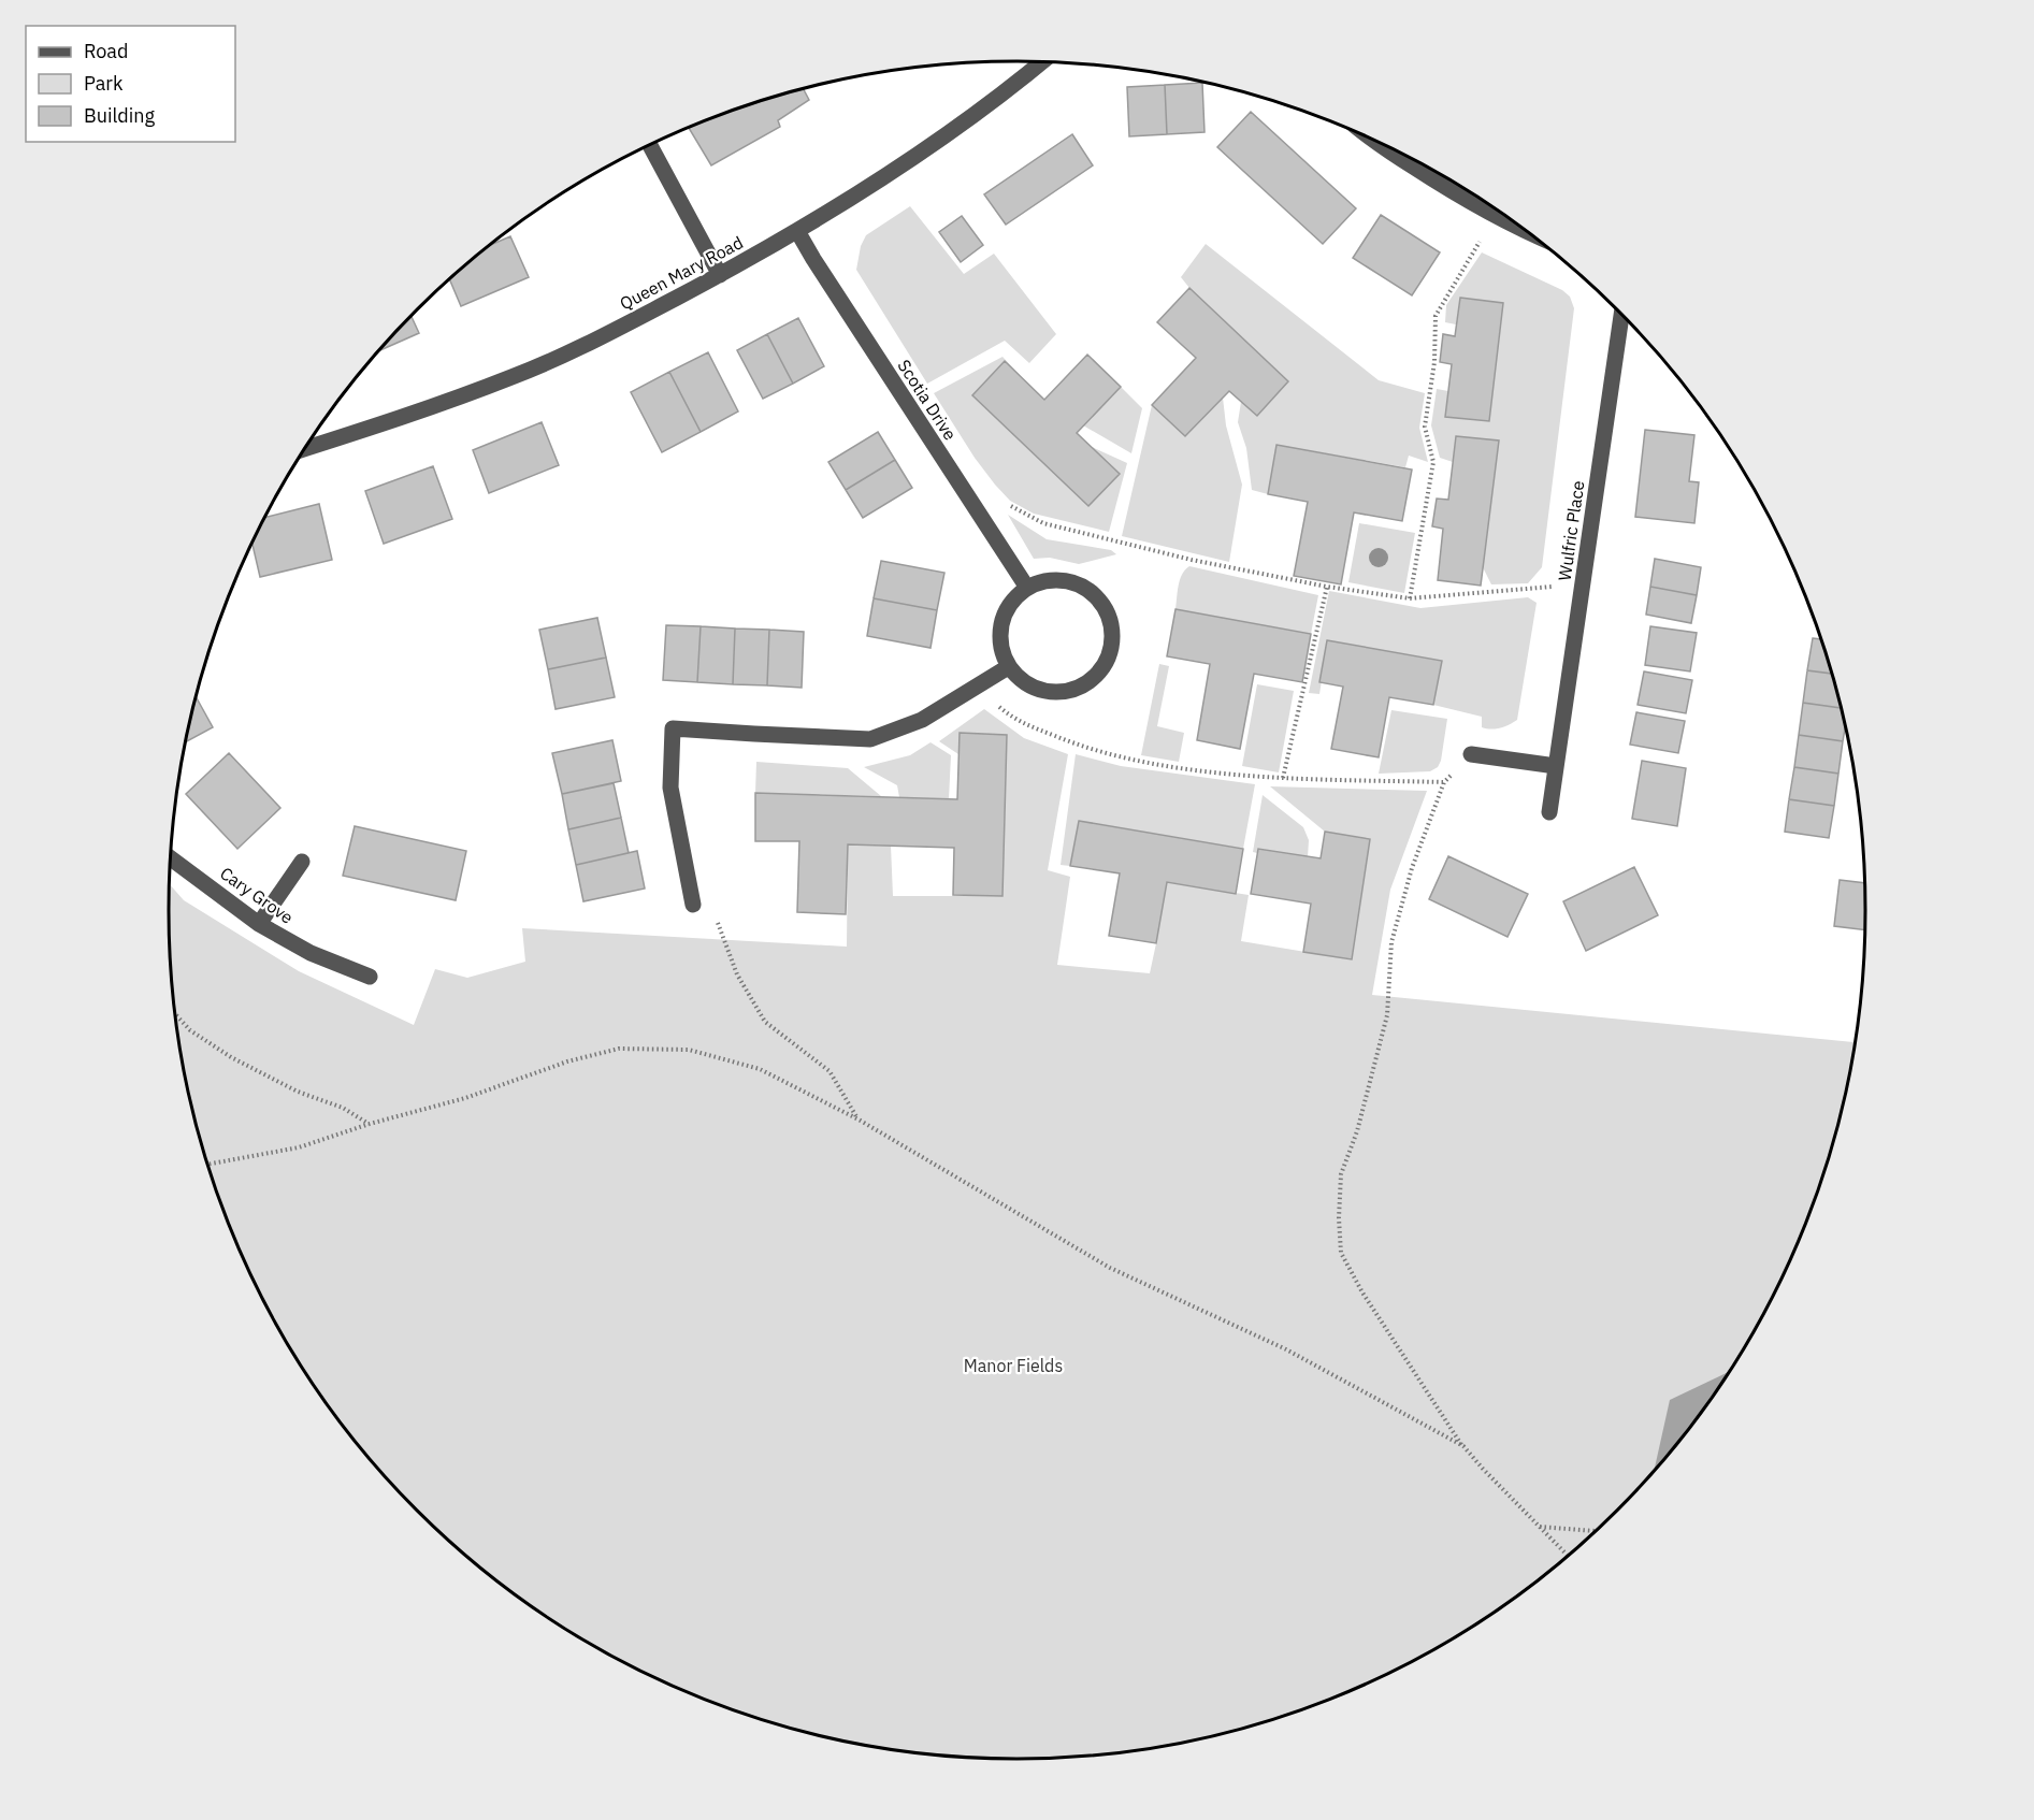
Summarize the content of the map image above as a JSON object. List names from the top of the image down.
{
  "streets": {
    "street": [
      "Queen Mary Road",
      "Scotia Drive",
      "Wulfric Place",
      "Cary Grove"
    ]
  },
  "crossings": [
    ["Queen Mary Road", "Scotia Drive"]
  ],
  "parks": ["Manor Fields"],
  "legend": ["Road", "Park", "Building"]
}
